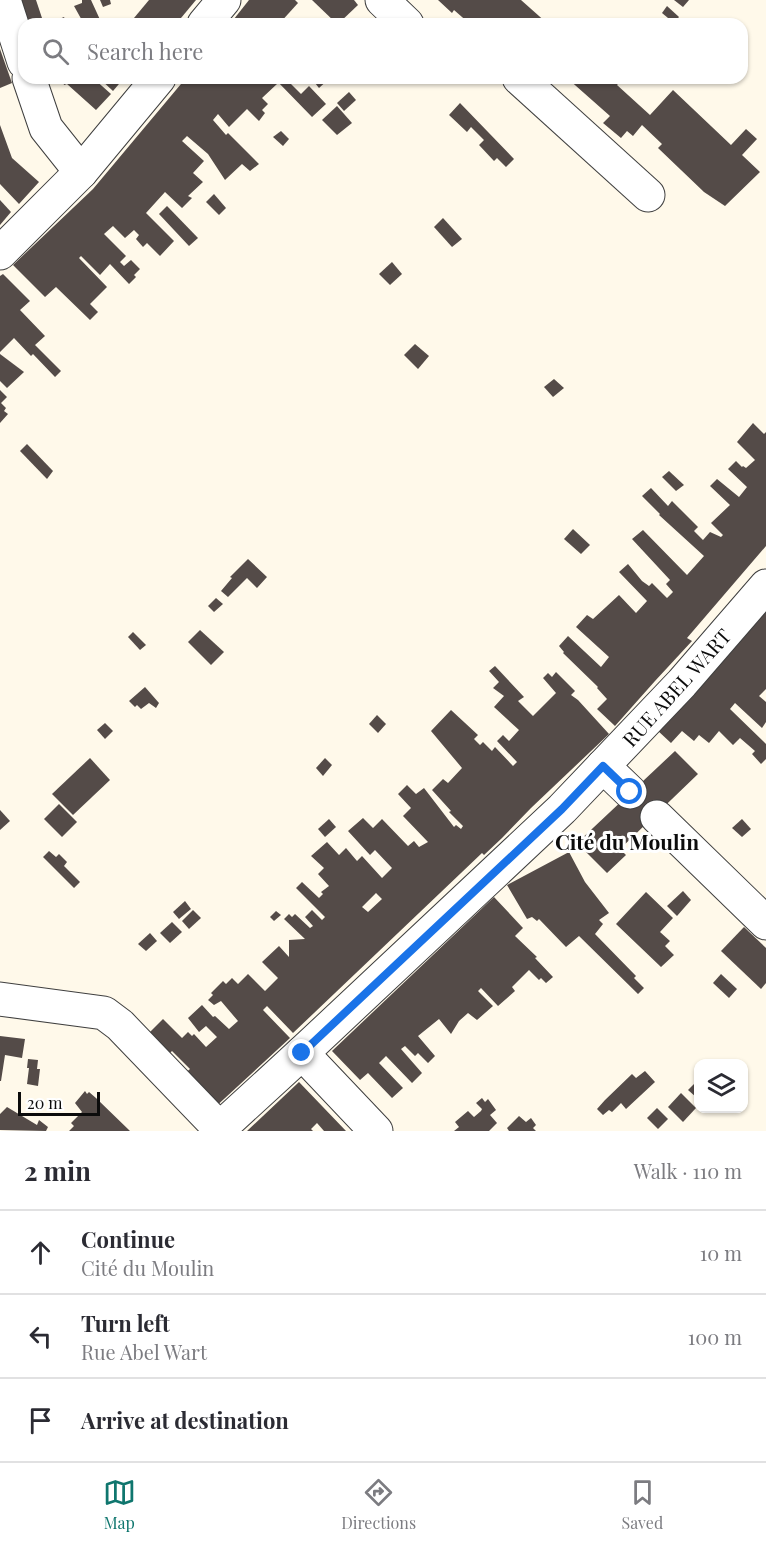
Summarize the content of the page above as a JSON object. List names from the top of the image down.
{
  "streets": {
    "street": ["RUE ABEL WART"]
  },
  "districts": ["Cité du Moulin"],
  "scale_bar": "20 m",
  "page": {
    "search": "Search here",
    "scale": "20 m",
    "heading": ["2 min", "Walk · 110 m"],
    "list": [
      ["Continue", "Cité du Moulin", "10 m"],
      ["Turn left", "Rue Abel Wart", "100 m"],
      "Arrive at destination"
    ],
    "nav": ["Map", "Directions", "Saved"]
  }
}
